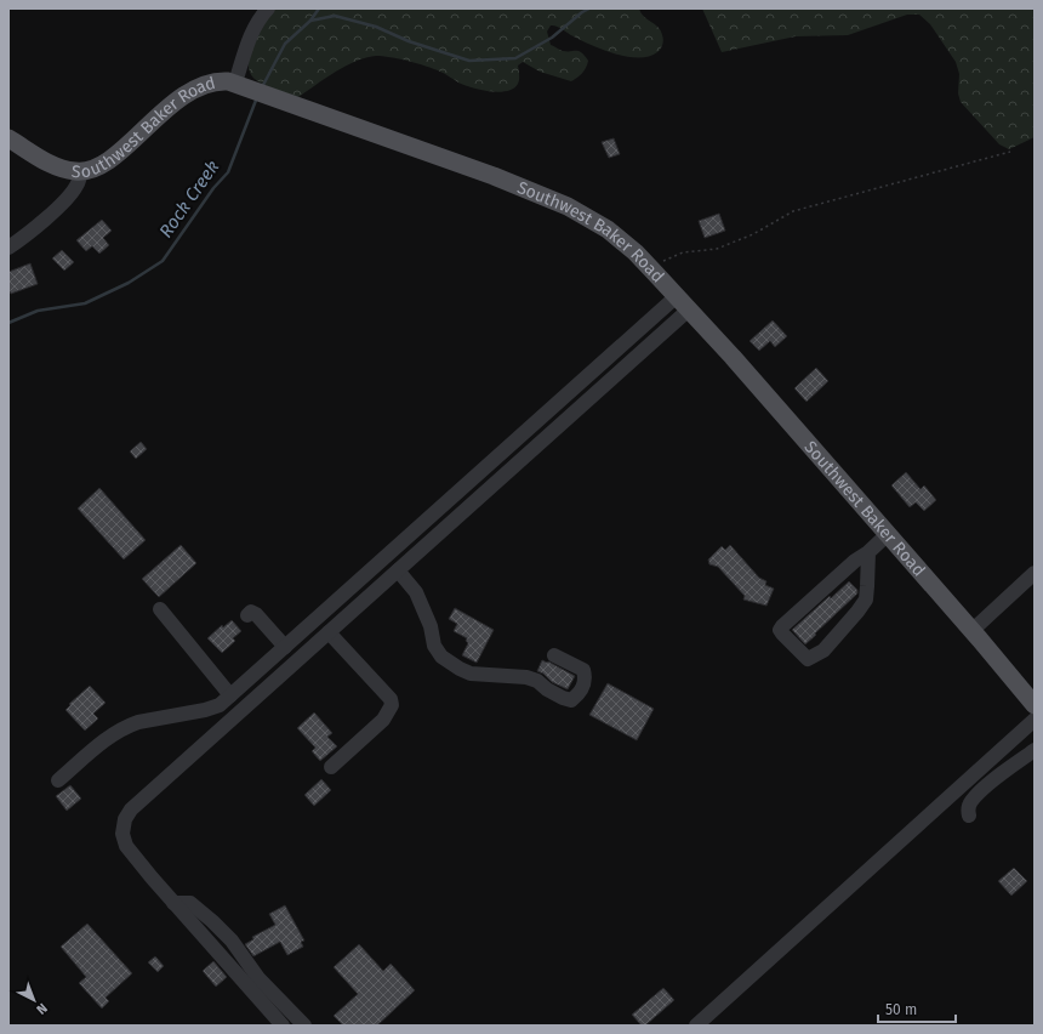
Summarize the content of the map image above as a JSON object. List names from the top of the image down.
{
  "streets": {
    "main road": ["Southwest Baker Road"]
  },
  "water": ["Rock Creek"],
  "scale_bar": "50 m",
  "north": "bottom right"
}
